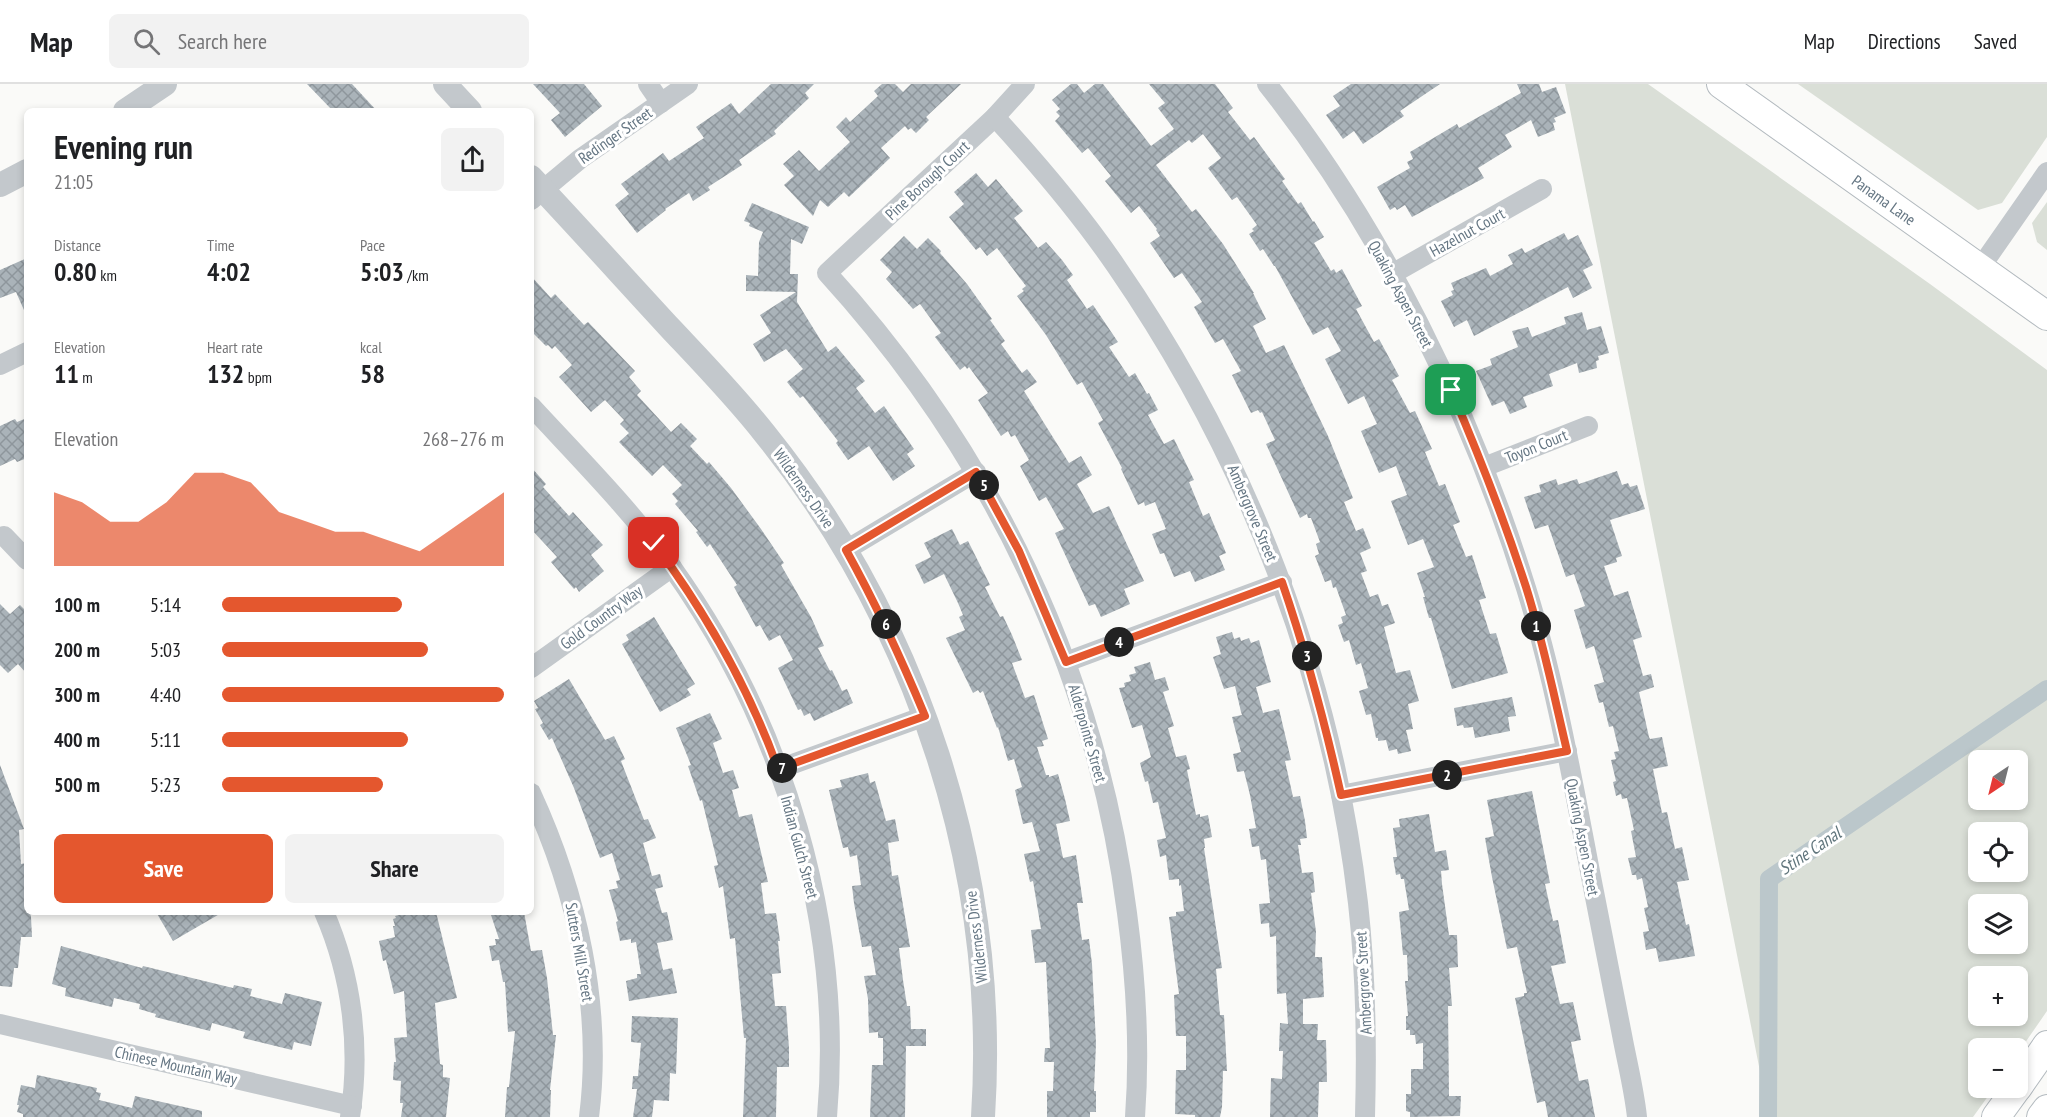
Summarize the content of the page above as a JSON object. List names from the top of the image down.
{
  "streets": {
    "main road": ["Panama Lane"],
    "street": [
      "Redinger Street",
      "Pine Borough Court",
      "Hazelnut Court",
      "Quaking Aspen Street",
      "Toyon Court",
      "Wilderness Drive",
      "Ambergrove Street",
      "Gold Country Way",
      "Alderpointe Street",
      "Indian Gulch Street",
      "Sutters Mill Street",
      "Chinese Mountain Way"
    ]
  },
  "crossings": [
    ["Redinger Street", "Wilderness Drive"],
    ["Pine Borough Court", "Ambergrove Street"],
    ["Pine Borough Court", "Alderpointe Street"],
    ["Hazelnut Court", "Quaking Aspen Street"],
    ["Quaking Aspen Street", "Toyon Court"],
    ["Gold Country Way", "Indian Gulch Street"]
  ],
  "water": ["Stine Canal"],
  "north": "bottom left",
  "page": {
    "header": "Map",
    "search": "Search here",
    "nav": ["Map", "Directions", "Saved"],
    "heading": ["Evening run", "21:05"],
    "stats": [
      ["Distance", "0.80 km"],
      ["Time", "4:02"],
      ["Pace", "5:03 /km"],
      ["Elevation", "11 m"],
      ["Heart rate", "132 bpm"],
      ["kcal", "58"]
    ],
    "chart": ["Elevation", "268–276 m"],
    "pins": [
      "5",
      "6",
      "1",
      "4",
      "3",
      "7",
      "2"
    ],
    "list": [
      {
        "name": "100 m",
        "note": "5:14"
      },
      {
        "name": "200 m",
        "note": "5:03"
      },
      {
        "name": "300 m",
        "note": "4:40"
      },
      {
        "name": "400 m",
        "note": "5:11"
      },
      {
        "name": "500 m",
        "note": "5:23"
      }
    ],
    "map_buttons": ["+", "−"],
    "buttons": ["Save", "Share"]
  }
}
